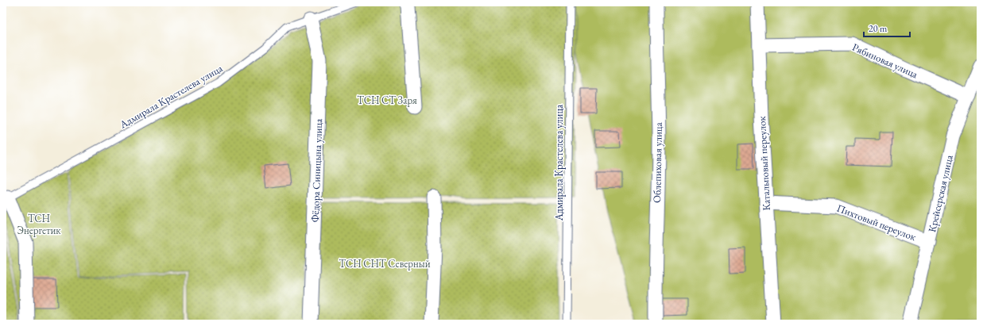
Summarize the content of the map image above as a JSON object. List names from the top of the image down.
{
  "streets": {
    "street": [
      "Рябиновая улица",
      "Облепиховая улица",
      "Катальповый переулок",
      "Фёдора Синицына улица",
      "Крейсерская улица",
      "Пихтовый переулок"
    ],
    "lane": ["Адмирала Крастелева улица"]
  },
  "crossings": [
    ["Рябиновая улица", "Катальповый переулок"],
    ["Рябиновая улица", "Крейсерская улица"],
    ["Адмирала Крастелева улица", "Фёдора Синицына улица"],
    ["Катальповый переулок", "Пихтовый переулок"],
    ["Крейсерская улица", "Пихтовый переулок"]
  ],
  "parks": ["ТСН СТ Заря", "ТСН Энергетик", "ТСН СНТ Северный"],
  "scale_bar": "20 m"
}
